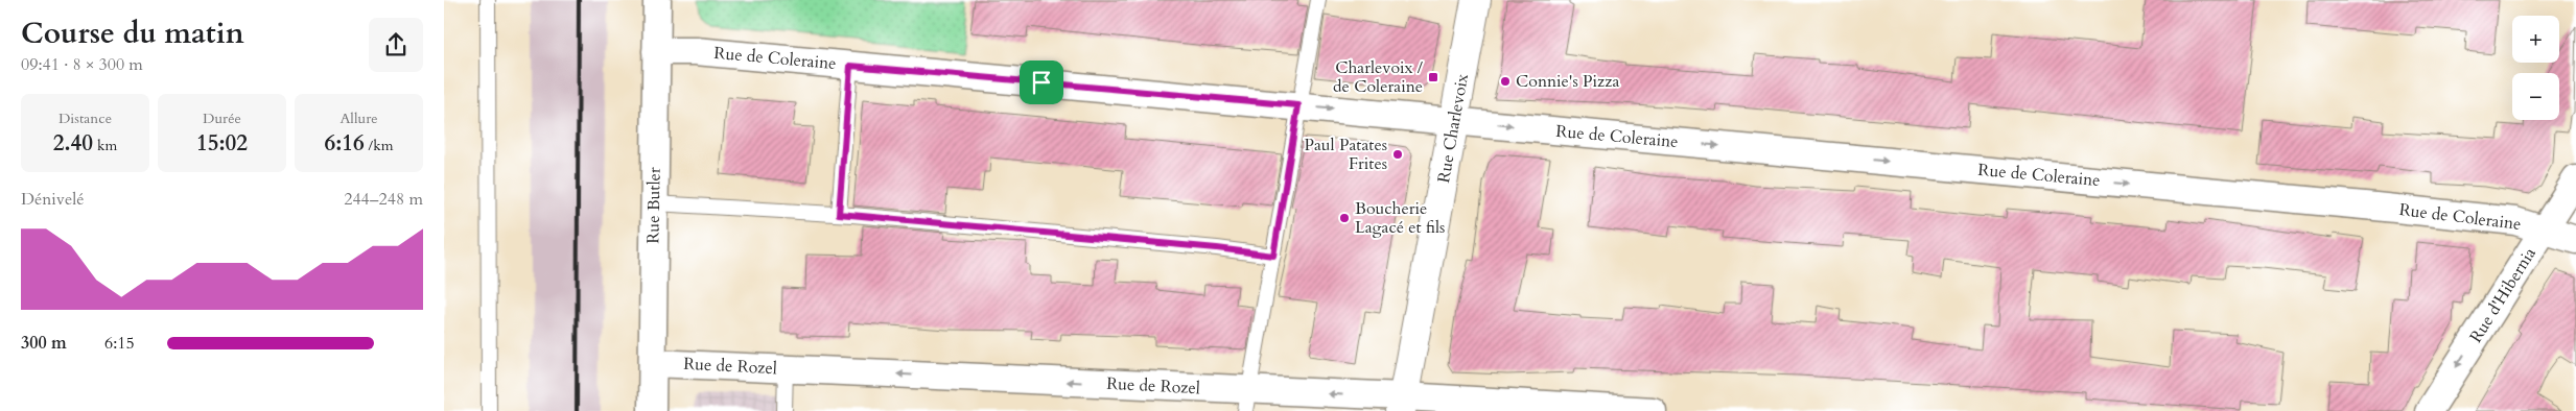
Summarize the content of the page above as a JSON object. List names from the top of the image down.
{
  "streets": {
    "street": [
      "Rue de Coleraine",
      "Rue Charlevoix",
      "Rue Butler",
      "Rue d'Hibernia",
      "Rue de Rozel"
    ]
  },
  "crossings": [
    ["Rue de Coleraine", "Rue Charlevoix"],
    ["Rue de Coleraine", "Rue Butler"],
    ["Rue de Coleraine", "Rue d'Hibernia"],
    ["Rue Charlevoix", "Rue de Rozel"],
    ["Rue Butler", "Rue de Rozel"]
  ],
  "one_way": ["Rue de Coleraine", "Rue d'Hibernia", "Rue de Rozel"],
  "places": {
    "transit": ["Charlevoix / de Coleraine"],
    "other": ["Connie's Pizza", "Paul Patates Frites", "Boucherie Lagacé et fils"]
  },
  "page": {
    "heading": ["Course du matin", "09:41 · 8 × 300 m"],
    "map_buttons": ["+", "−"],
    "stats": [
      ["Distance", "2.40 km"],
      ["Durée", "15:02"],
      ["Allure", "6:16 /km"]
    ],
    "chart": ["Dénivelé", "244–248 m"],
    "list": [
      {
        "name": "300 m",
        "note": "6:15"
      }
    ]
  }
}
